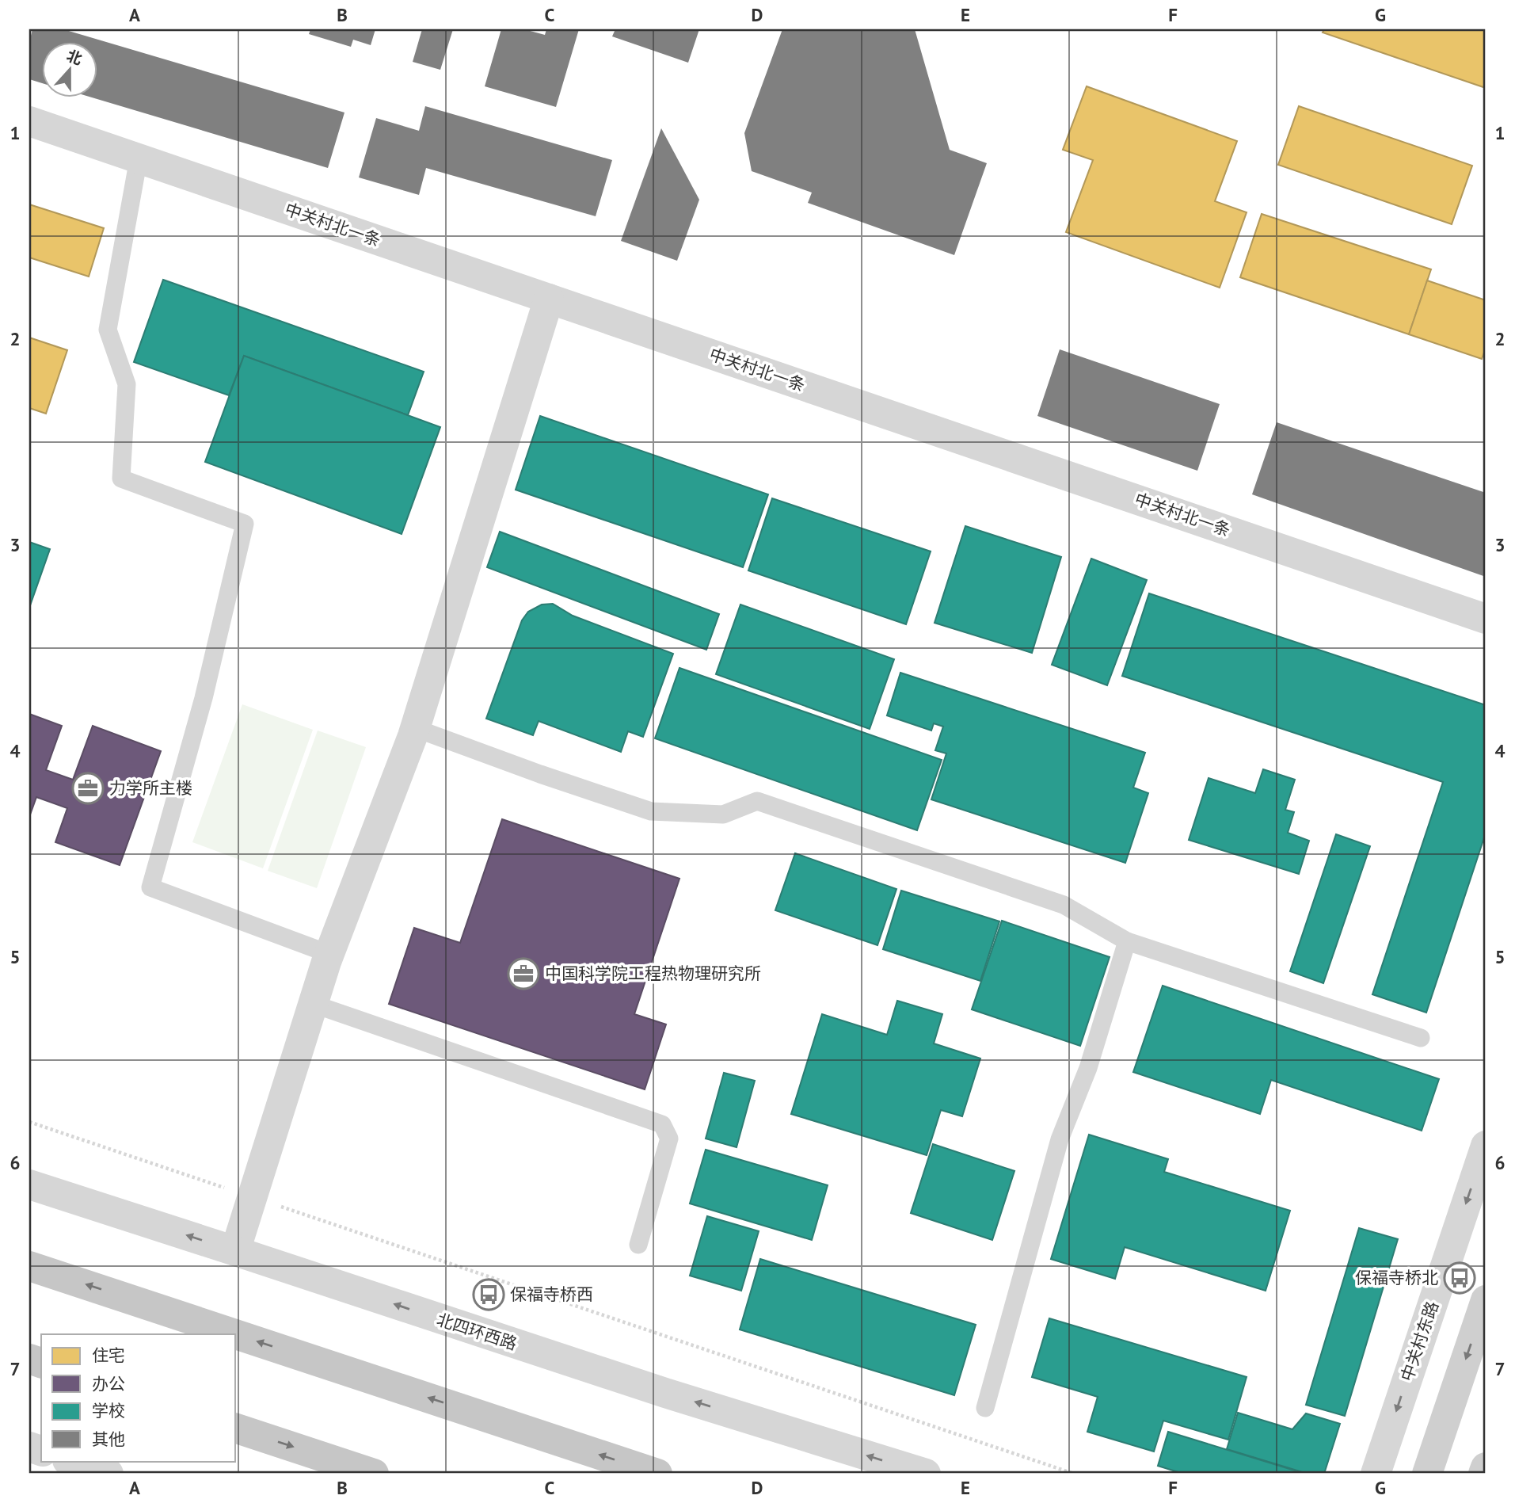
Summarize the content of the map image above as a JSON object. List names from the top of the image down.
{
  "streets": {
    "street": ["中关村北一条", "北四环西路", "中关村东路"]
  },
  "one_way": ["北四环西路", "中关村东路"],
  "places": {
    "office": ["力学所主楼", "中国科学院工程热物理研究所"],
    "bus stop": ["保福寺桥北", "保福寺桥西"]
  },
  "legend": [
    "住宅",
    "办公",
    "学校",
    "其他"
  ],
  "north": "top",
  "grid": {
    "columns": [
      "A",
      "B",
      "C",
      "D",
      "E",
      "F",
      "G"
    ],
    "rows": [
      "1",
      "2",
      "3",
      "4",
      "5",
      "6",
      "7"
    ]
  }
}
